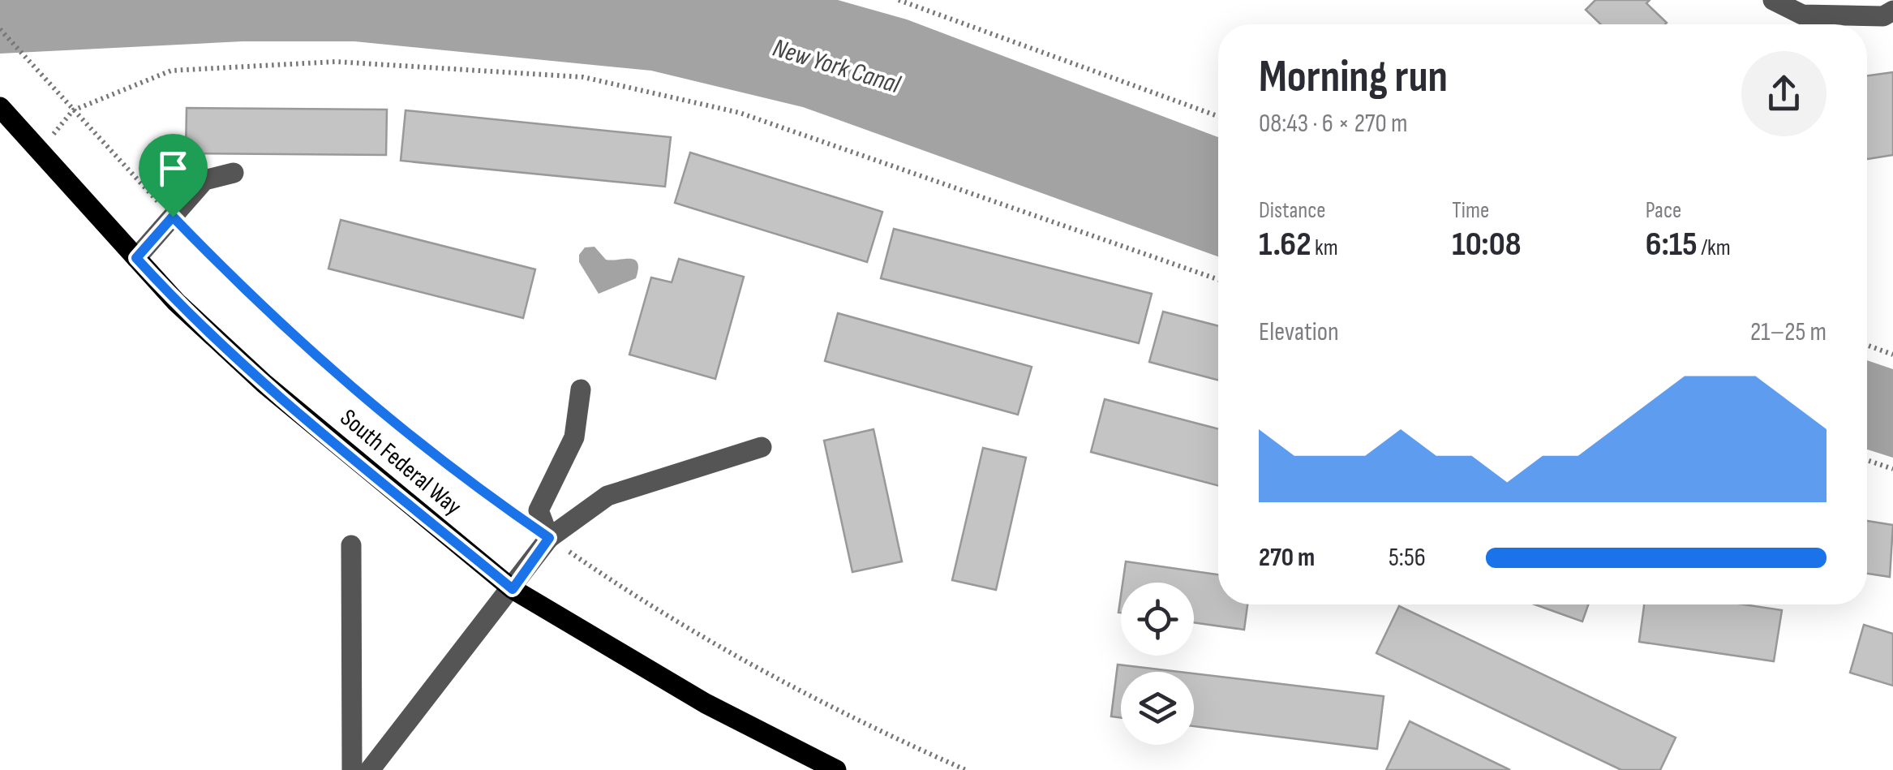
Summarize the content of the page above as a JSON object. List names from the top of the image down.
{
  "streets": {
    "main road": ["South Federal Way"]
  },
  "water": ["New York Canal"],
  "page": {
    "heading": ["Morning run", "08:43 · 6 × 270 m"],
    "stats": [
      ["Distance", "1.62 km"],
      ["Time", "10:08"],
      ["Pace", "6:15 /km"]
    ],
    "chart": ["Elevation", "21–25 m"],
    "list": [
      {
        "name": "270 m",
        "note": "5:56"
      }
    ]
  }
}
